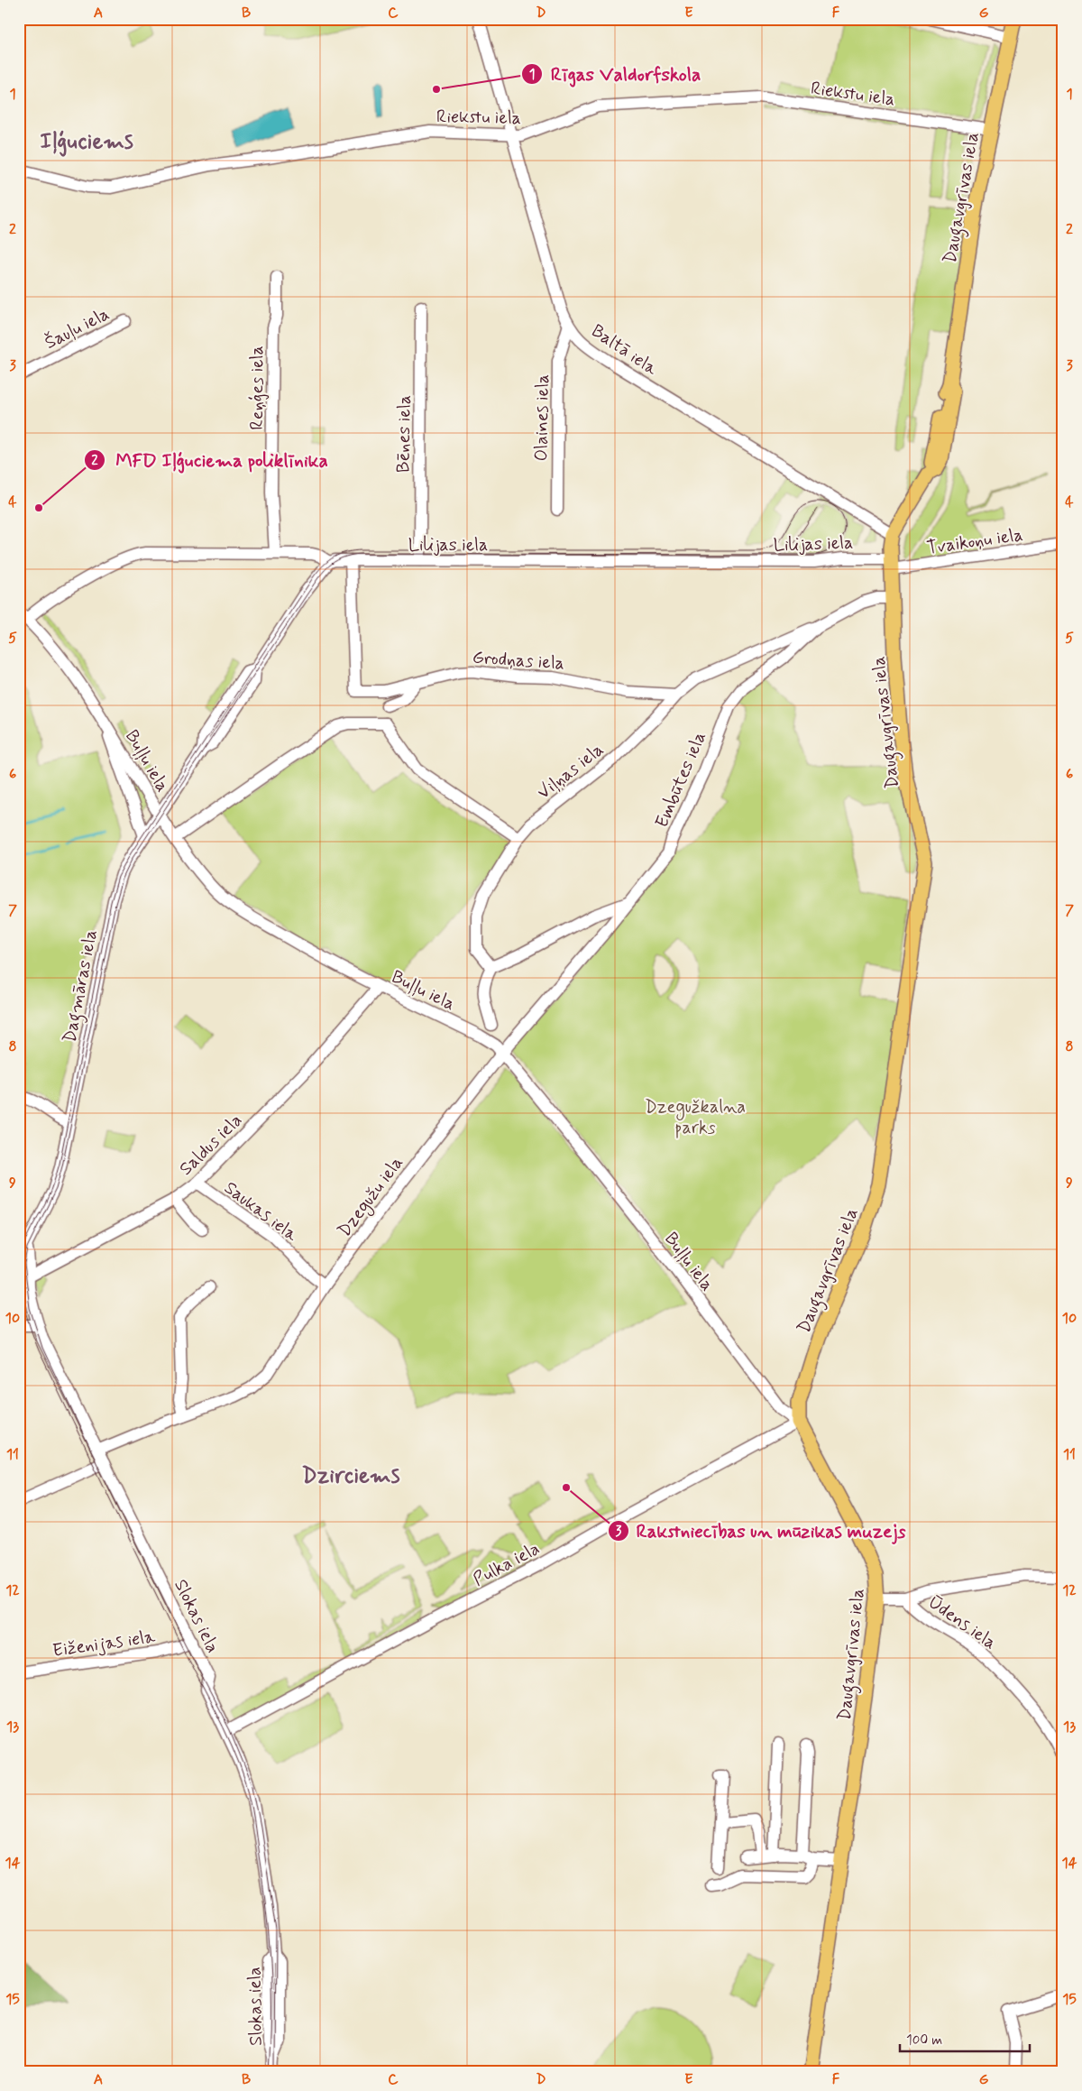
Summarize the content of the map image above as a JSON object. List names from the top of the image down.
{
  "streets": {
    "main road": ["Daugavgrīvas iela"],
    "street": [
      "Riekstu iela",
      "Šauļu iela",
      "Baltā iela",
      "Reņģes iela",
      "Olaines iela",
      "Bēnes iela",
      "Tvaikoņu iela",
      "Lilijas iela",
      "Grodņas iela",
      "Buļļu iela",
      "Viļņas iela",
      "Embūtes iela",
      "Dagmāras iela",
      "Saldus iela",
      "Dzegužu iela",
      "Saukas iela",
      "Pulka iela",
      "Slokas iela",
      "Ūdens iela",
      "Eiženijas iela"
    ]
  },
  "crossings": [
    ["Riekstu iela", "Daugavgrīvas iela"],
    ["Riekstu iela", "Baltā iela"],
    ["Daugavgrīvas iela", "Baltā iela"],
    ["Daugavgrīvas iela", "Tvaikoņu iela"],
    ["Daugavgrīvas iela", "Lilijas iela"],
    ["Daugavgrīvas iela", "Buļļu iela"],
    ["Daugavgrīvas iela", "Embūtes iela"],
    ["Daugavgrīvas iela", "Pulka iela"],
    ["Baltā iela", "Olaines iela"],
    ["Reņģes iela", "Lilijas iela"],
    ["Bēnes iela", "Lilijas iela"],
    ["Tvaikoņu iela", "Lilijas iela"],
    ["Lilijas iela", "Grodņas iela"],
    ["Lilijas iela", "Buļļu iela"],
    ["Lilijas iela", "Dagmāras iela"],
    ["Grodņas iela", "Viļņas iela"],
    ["Buļļu iela", "Dagmāras iela"],
    ["Buļļu iela", "Saldus iela"],
    ["Buļļu iela", "Dzegužu iela"],
    ["Buļļu iela", "Pulka iela"],
    ["Viļņas iela", "Embūtes iela"],
    ["Embūtes iela", "Dzegužu iela"],
    ["Dagmāras iela", "Saldus iela"],
    ["Dagmāras iela", "Slokas iela"],
    ["Saldus iela", "Saukas iela"],
    ["Dzegužu iela", "Saukas iela"],
    ["Dzegužu iela", "Slokas iela"],
    ["Pulka iela", "Slokas iela"],
    ["Slokas iela", "Eiženijas iela"]
  ],
  "districts": ["Iļģuciems", "Dzirciems"],
  "parks": ["Dzegužkalna parks"],
  "places": ["Rīgas Valdorfskola", "MFD Iļģuciema poliklīnika", "Rakstniecības un mūzikas muzejs"],
  "scale_bar": "100 m",
  "grid": {
    "columns": [
      "A",
      "B",
      "C",
      "D",
      "E",
      "F",
      "G"
    ],
    "rows": [
      "1",
      "2",
      "3",
      "4",
      "5",
      "6",
      "7",
      "8",
      "9",
      "10",
      "11",
      "12",
      "13",
      "14",
      "15"
    ]
  }
}
